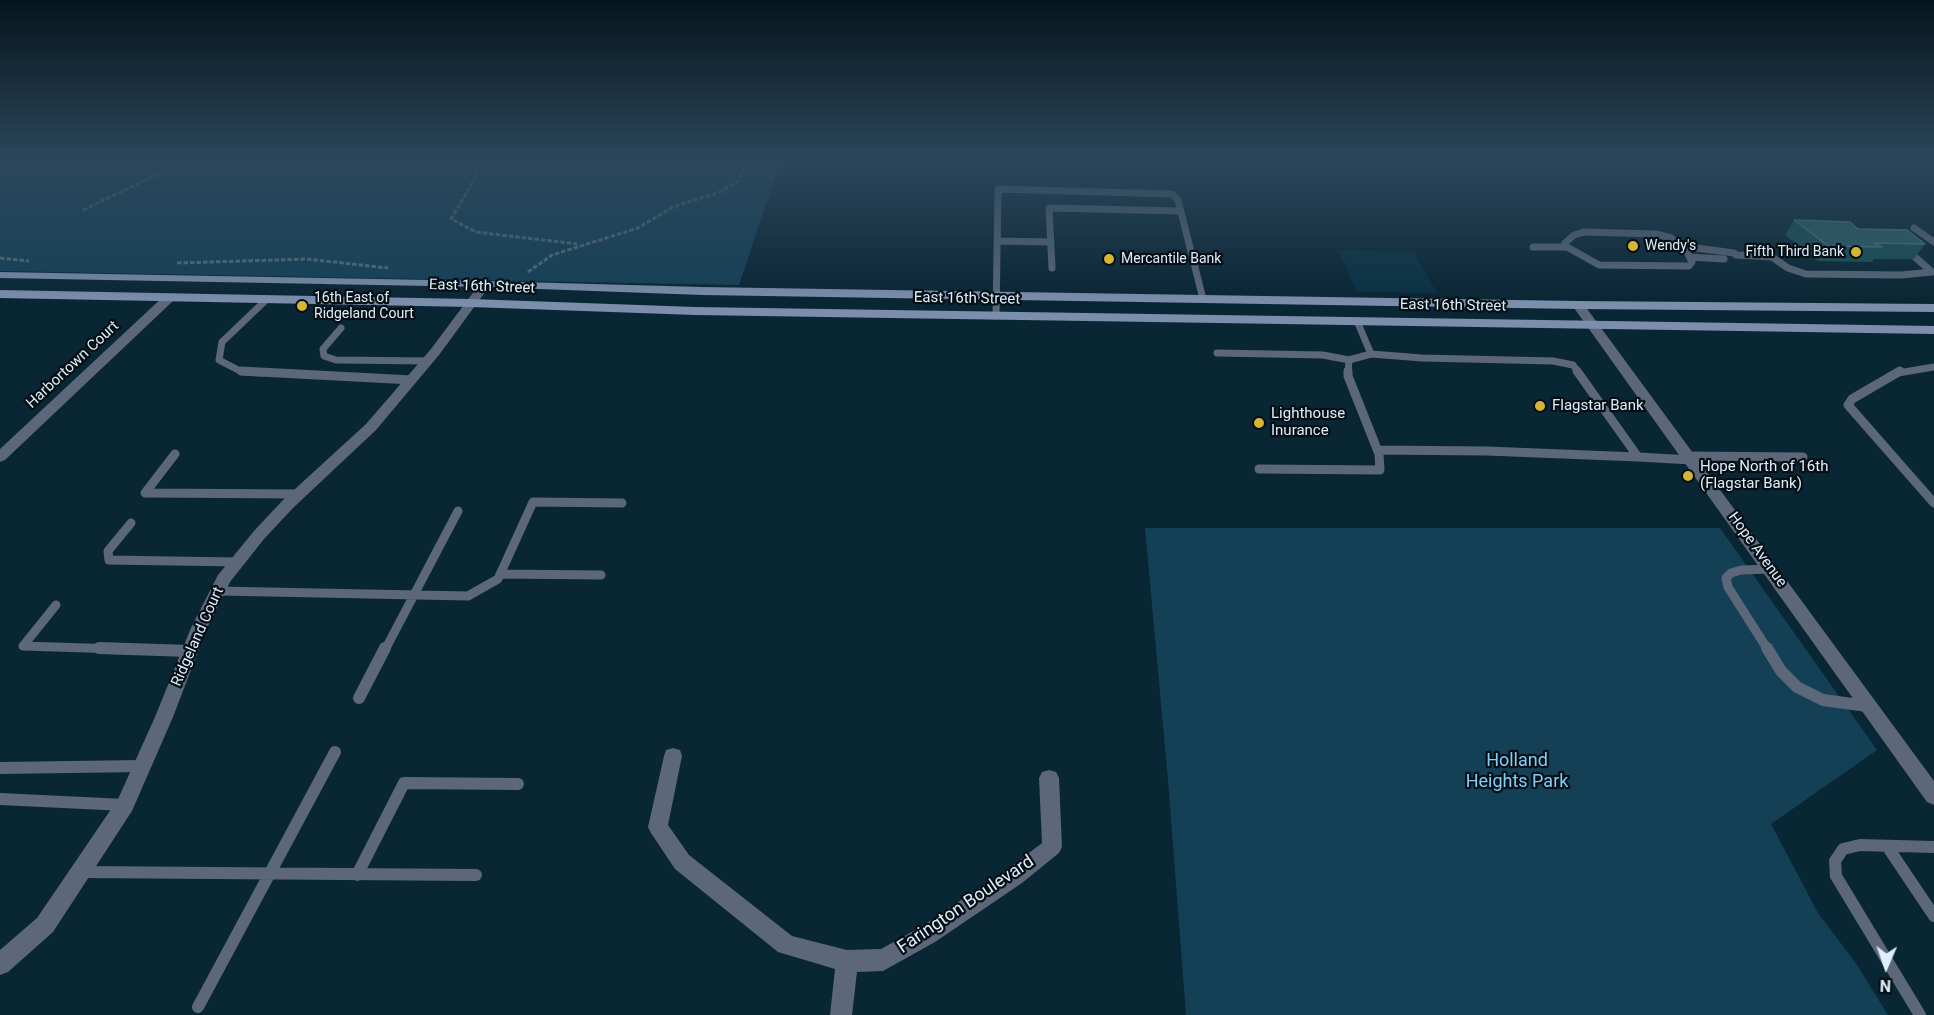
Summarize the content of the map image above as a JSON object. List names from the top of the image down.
{
  "streets": {
    "main road": ["East 16th Street"],
    "street": [
      "Harbortown Court",
      "Hope Avenue",
      "Ridgeland Court",
      "Farington Boulevard"
    ]
  },
  "crossings": [
    ["East 16th Street", "Harbortown Court"],
    ["East 16th Street", "Hope Avenue"],
    ["East 16th Street", "Ridgeland Court"]
  ],
  "parks": ["Holland Heights Park"],
  "places": [
    "Wendy's",
    "Fifth Third Bank",
    "Mercantile Bank",
    "16th East of Ridgeland Court",
    "Flagstar Bank",
    "Lighthouse Inurance",
    "Hope North of 16th (Flagstar Bank)"
  ],
  "north": "bottom"
}
